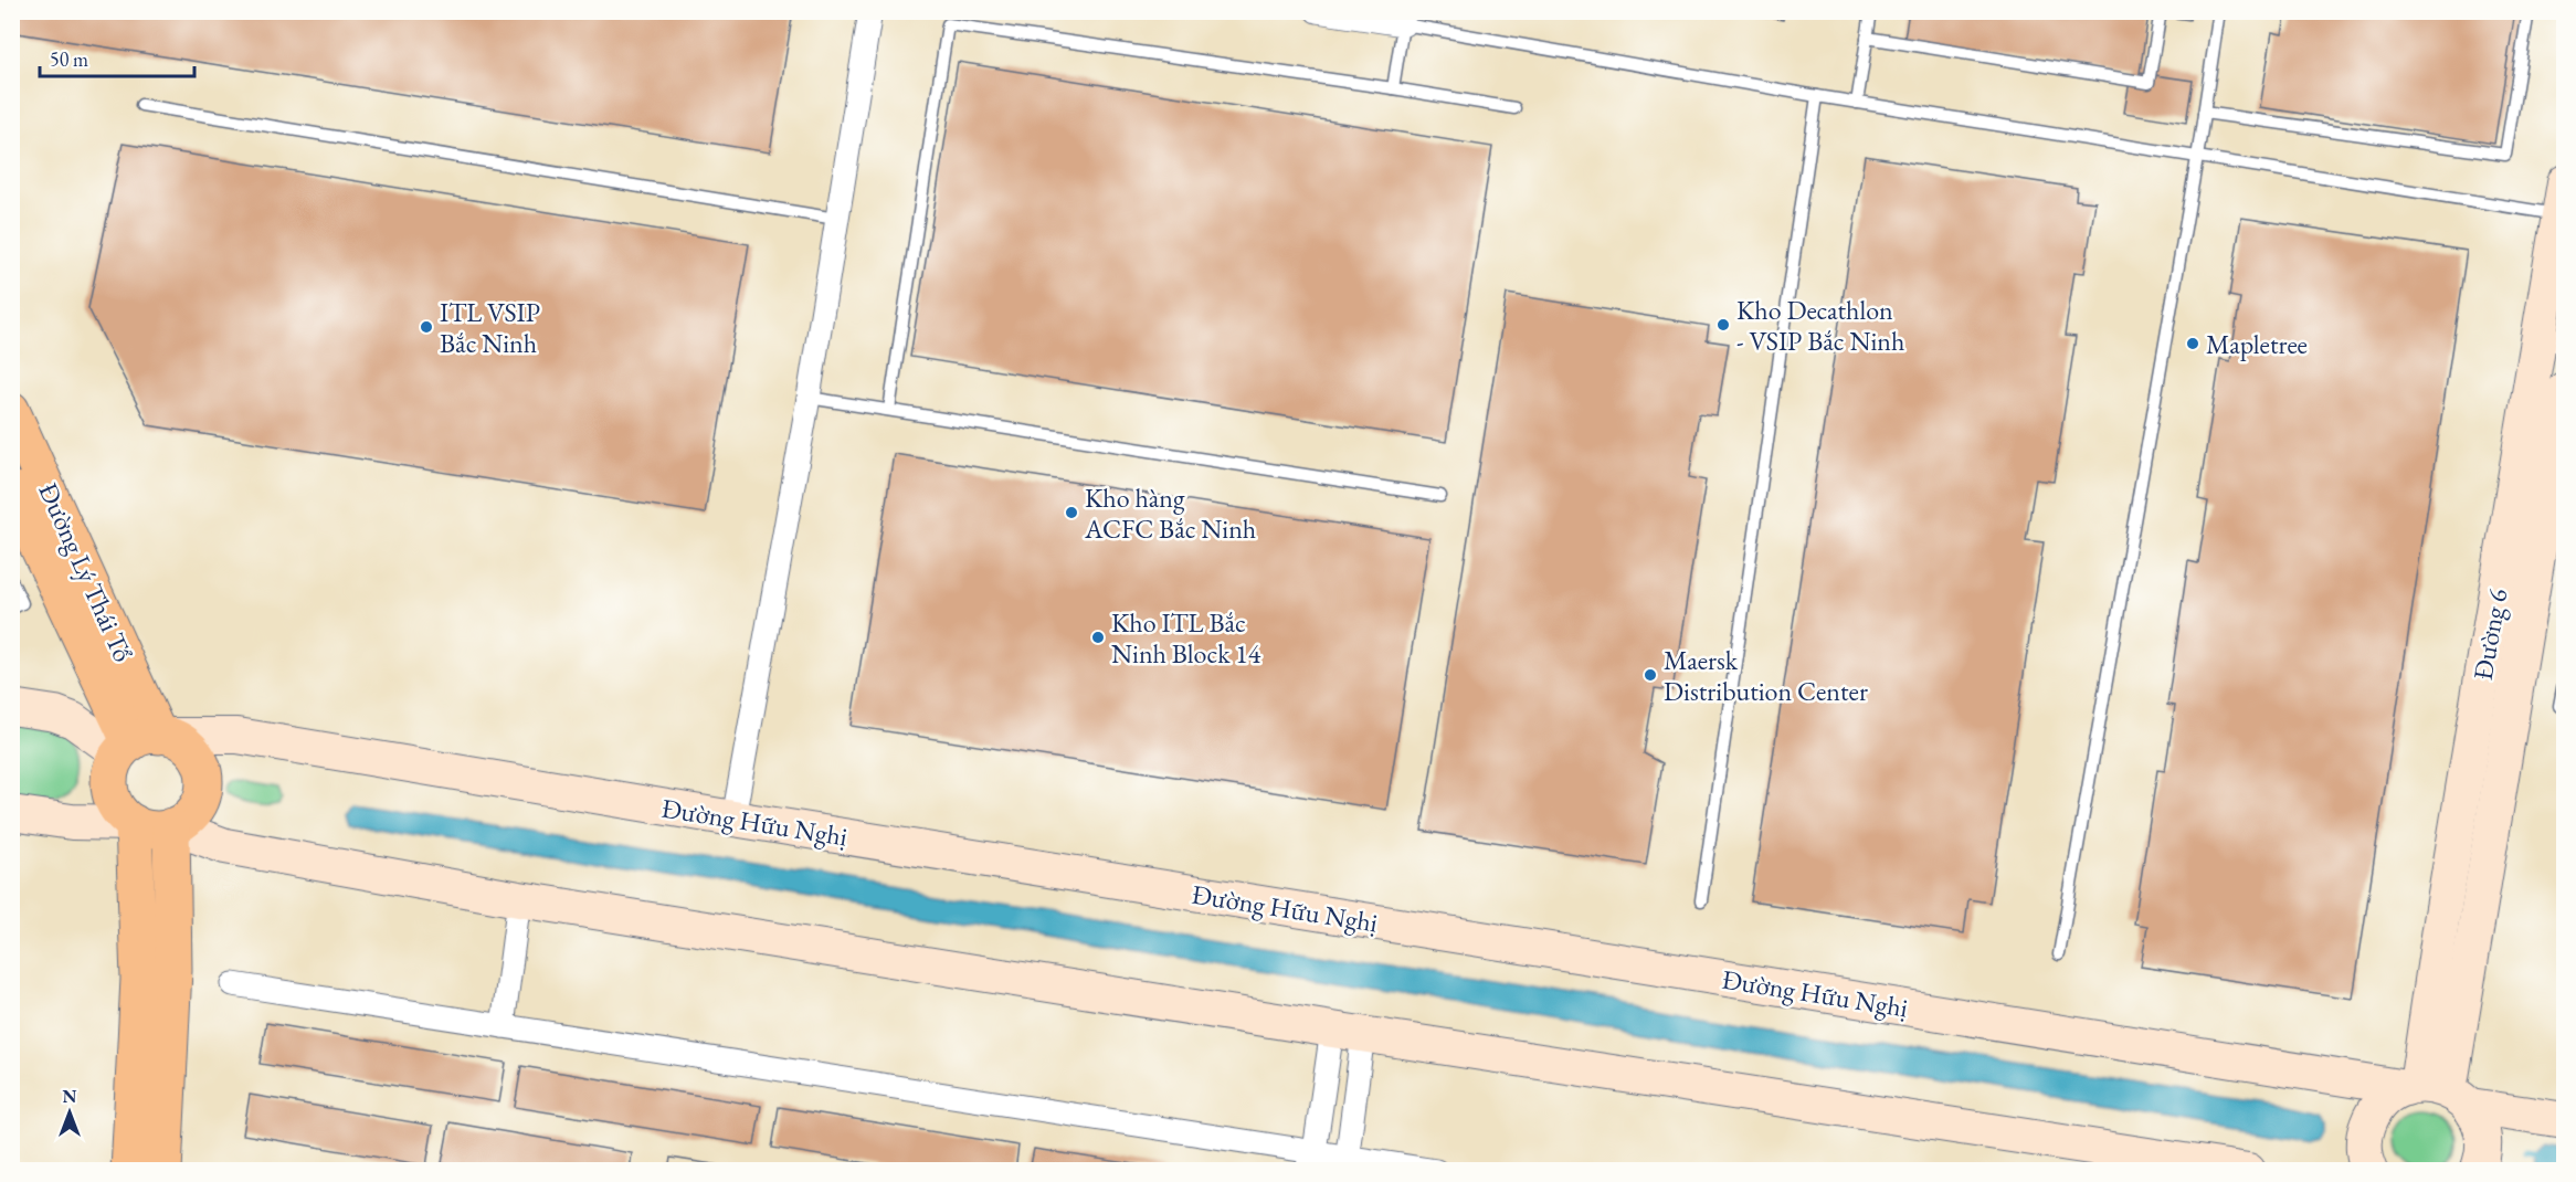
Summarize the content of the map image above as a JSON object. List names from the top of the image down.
{
  "streets": {
    "main road": ["Đường Lý Thái Tổ", "Đường 6", "Đường Hữu Nghị"]
  },
  "crossings": [
    ["Đường Lý Thái Tổ", "Đường Hữu Nghị"],
    ["Đường 6", "Đường Hữu Nghị"]
  ],
  "places": [
    "Kho Decathlon - VSIP Bắc Ninh",
    "ITL VSIP Bắc Ninh",
    "Mapletree",
    "Kho hàng ACFC Bắc Ninh",
    "Kho ITL Bắc Ninh Block 14",
    "Maersk Distribution Center"
  ],
  "scale_bar": "50 m",
  "north": "top"
}
